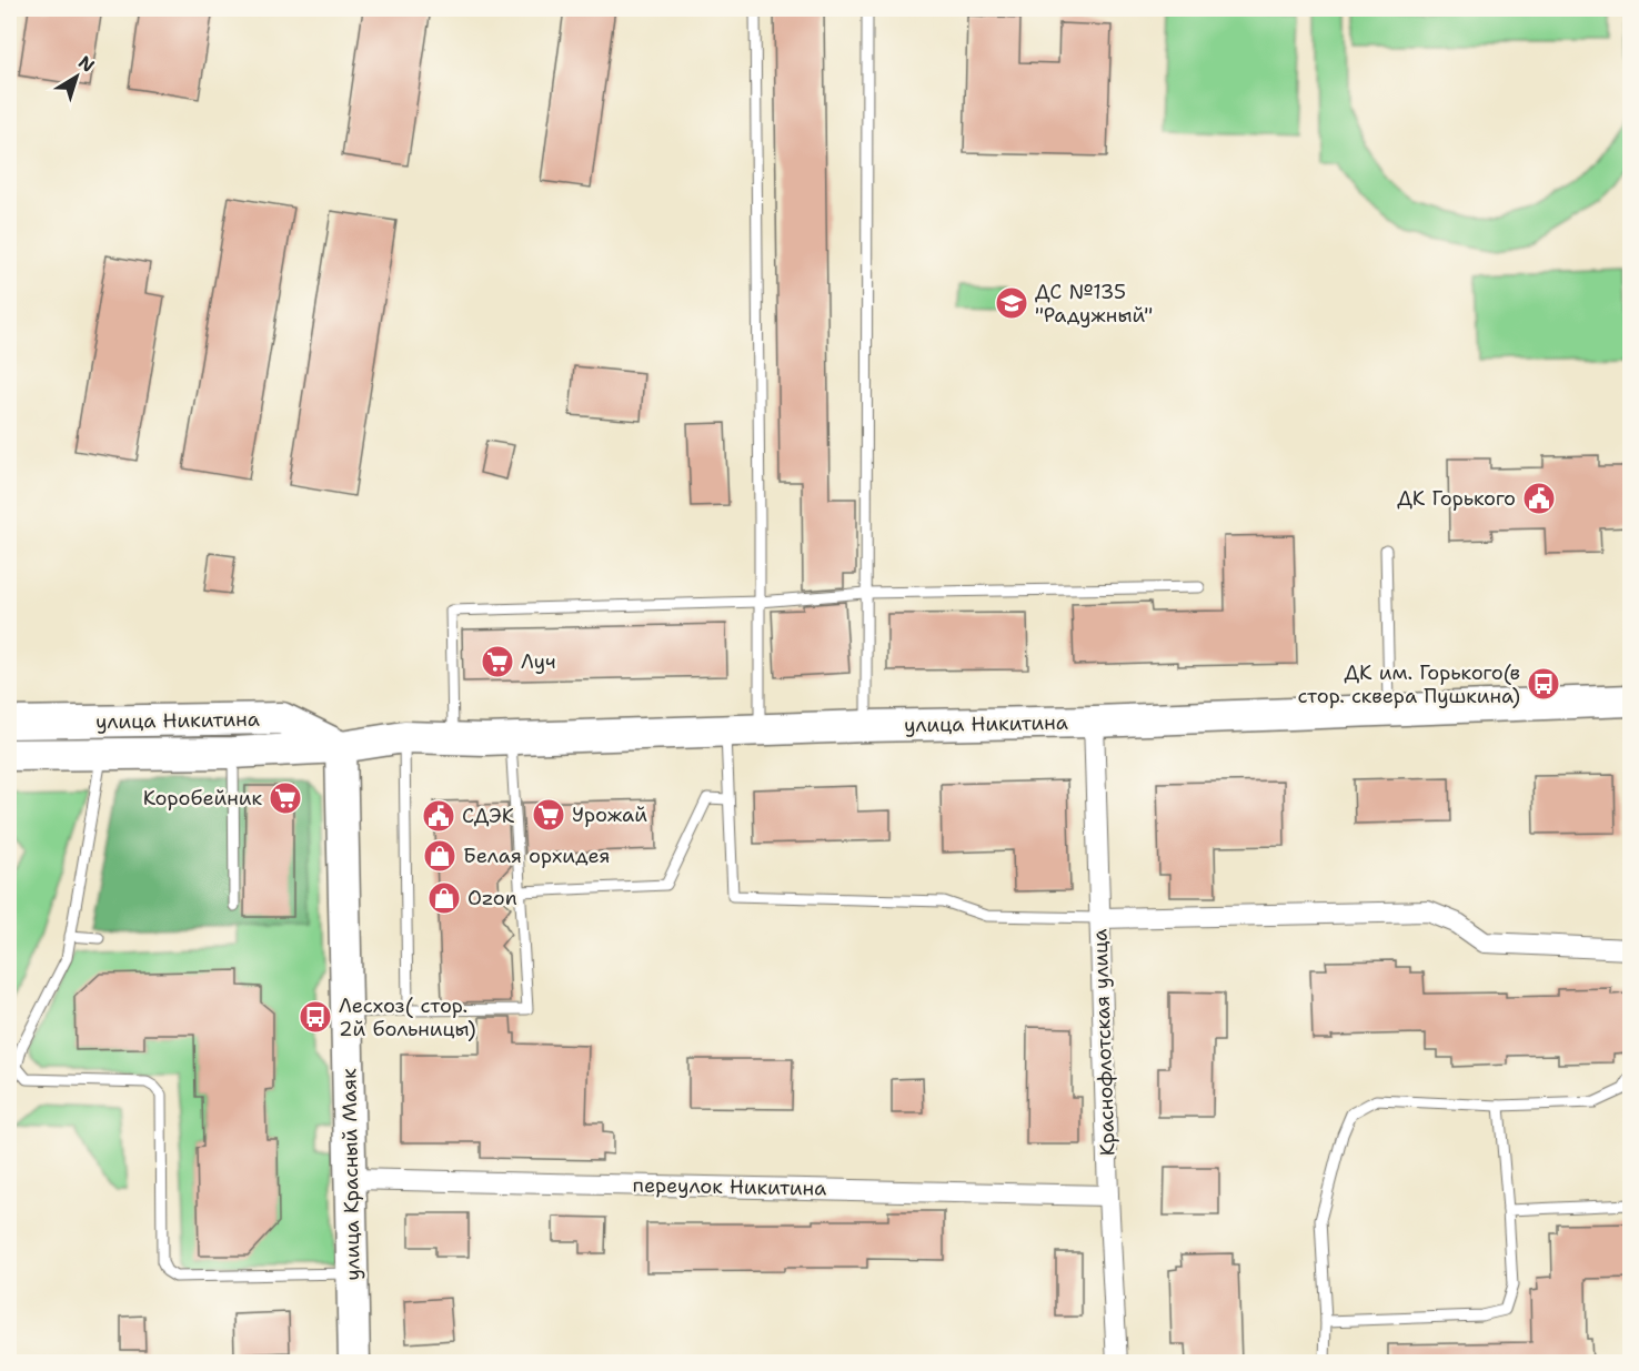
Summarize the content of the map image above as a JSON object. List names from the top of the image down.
{
  "streets": {
    "main road": ["улица Никитина", "улица Красный Маяк"],
    "street": ["Краснофлотская улица", "переулок Никитина"]
  },
  "crossings": [
    ["улица Никитина", "Краснофлотская улица"],
    ["улица Никитина", "улица Красный Маяк"],
    ["Краснофлотская улица", "переулок Никитина"],
    ["улица Красный Маяк", "переулок Никитина"]
  ],
  "places": {
    "school or university": ["ДС №135 \"Радужный\""],
    "public building": ["ДК Горького", "СДЭК"],
    "supermarket": ["Луч", "Коробейник", "Урожай"],
    "bus stop": ["ДК им. Горького(в стор. сквера Пушкина)", "Лесхоз( стор. 2й больницы)"],
    "shop": ["Белая орхидея", "Ozon"]
  },
  "north": "top right"
}
